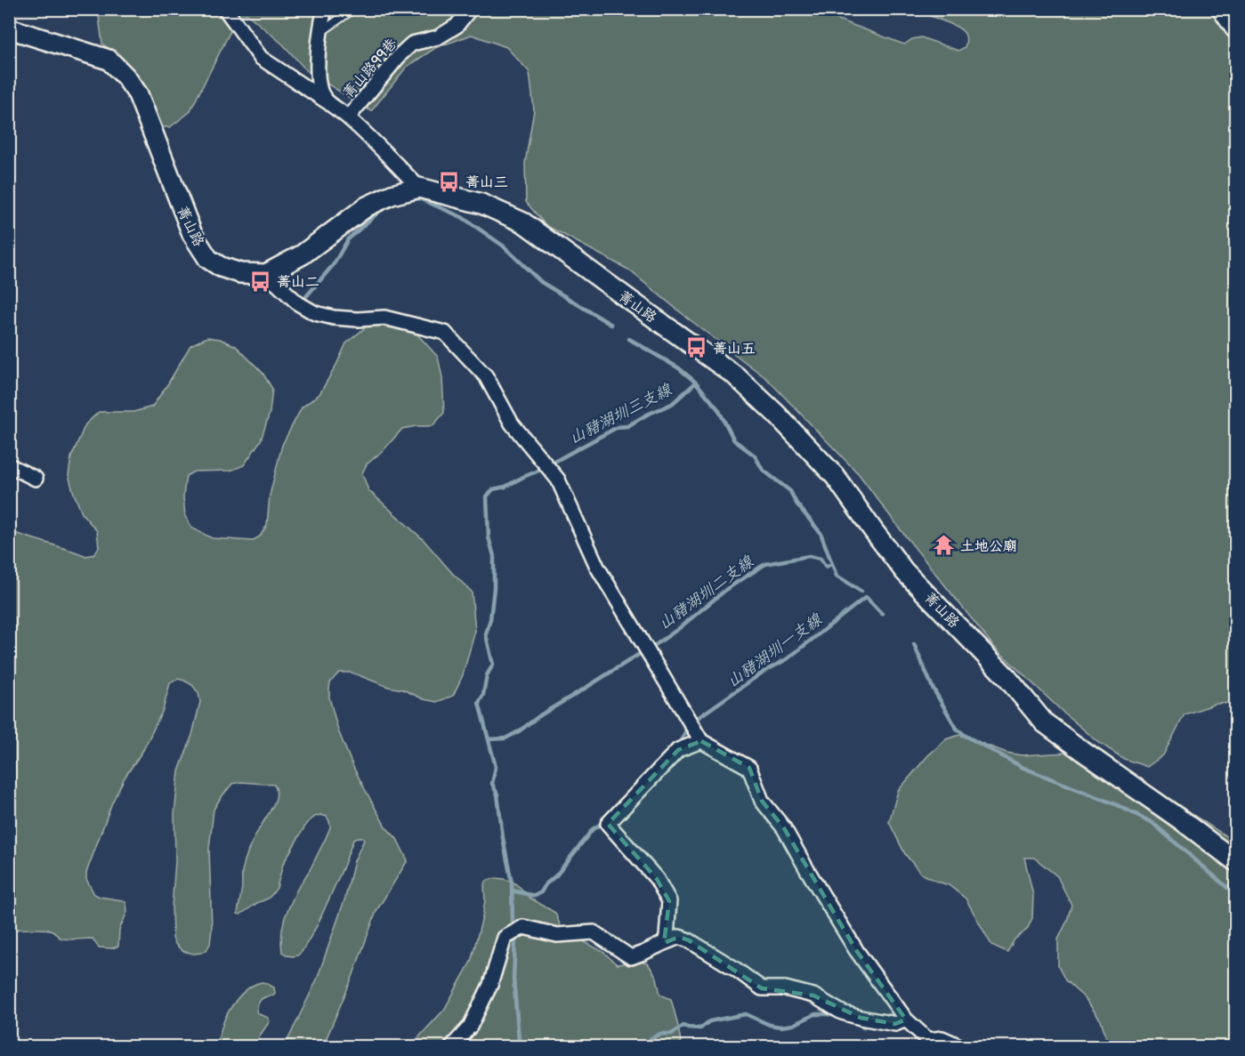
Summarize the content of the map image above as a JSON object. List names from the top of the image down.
{
  "streets": {
    "street": ["菁山路99巷", "菁山路"]
  },
  "water": ["山豬湖圳三支線", "山豬湖圳二支線", "山豬湖圳一支線"],
  "places": {
    "bus stop": ["菁山三", "菁山二", "菁山五"],
    "temple": ["土地公廟"]
  }
}
